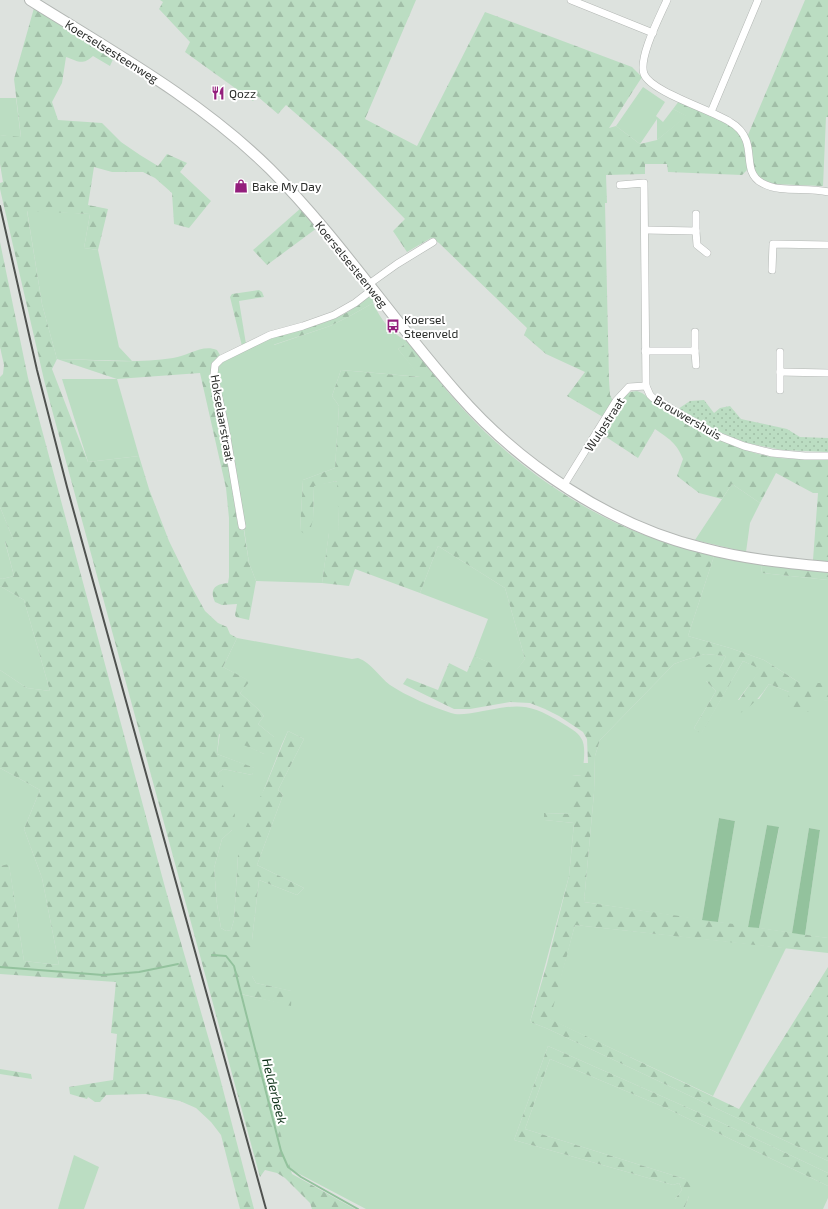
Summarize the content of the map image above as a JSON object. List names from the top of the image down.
{
  "streets": {
    "street": [
      "Koerselsesteenweg",
      "Brouwershuis",
      "Hokselaarstraat",
      "Wulpstraat"
    ]
  },
  "crossings": [
    ["Koerselsesteenweg", "Hokselaarstraat"],
    ["Koerselsesteenweg", "Wulpstraat"],
    ["Brouwershuis", "Wulpstraat"]
  ],
  "water": ["Helderbeek"],
  "places": {
    "restaurant": ["Qozz"],
    "shop": ["Bake My Day"],
    "bus stop": ["Koersel Steenveld"]
  }
}
